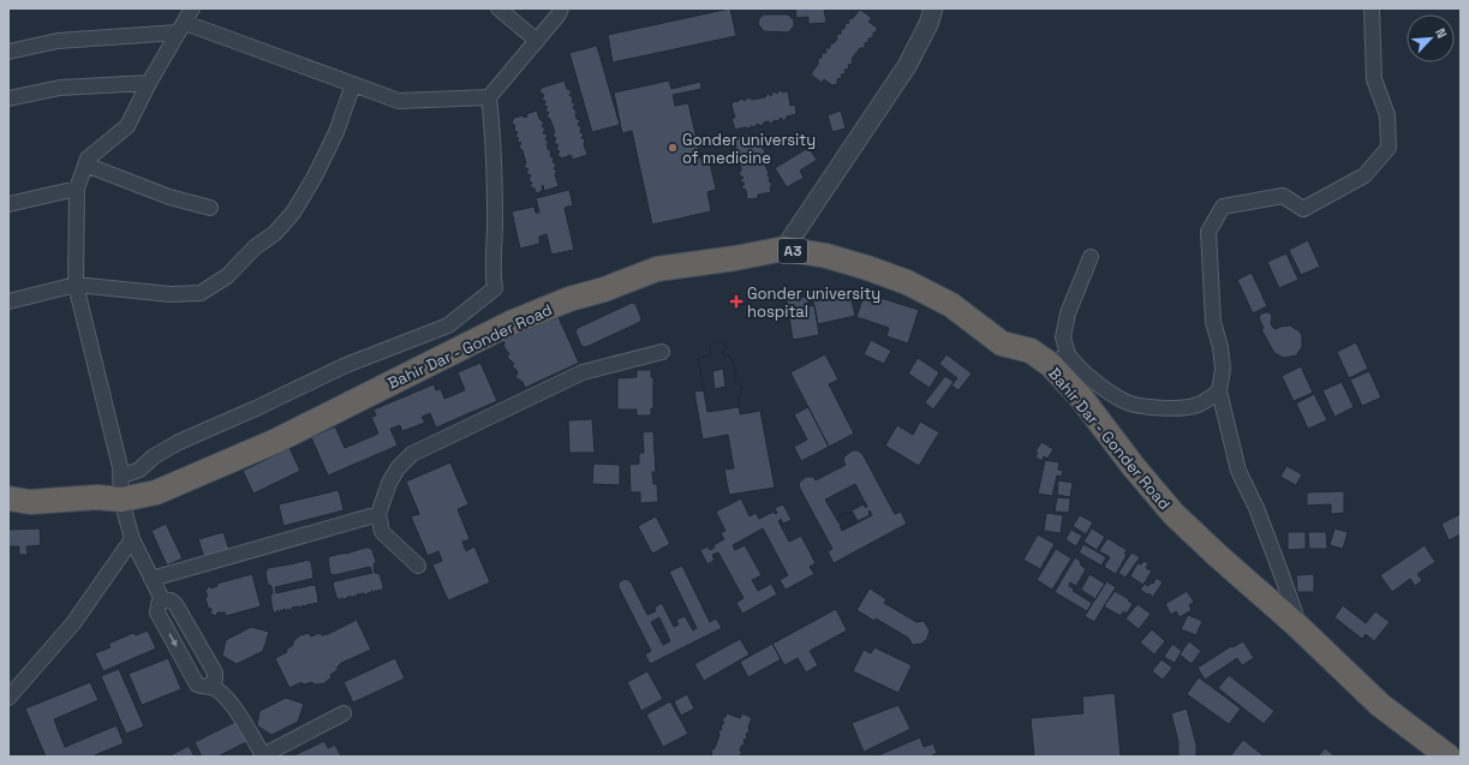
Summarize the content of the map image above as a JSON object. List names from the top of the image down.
{
  "streets": {
    "highway": ["A3", "Bahir Dar - Gonder Road"]
  },
  "places": {
    "other": ["Gonder university of medicine"],
    "health": ["Gonder university hospital"]
  },
  "north": "top right"
}
